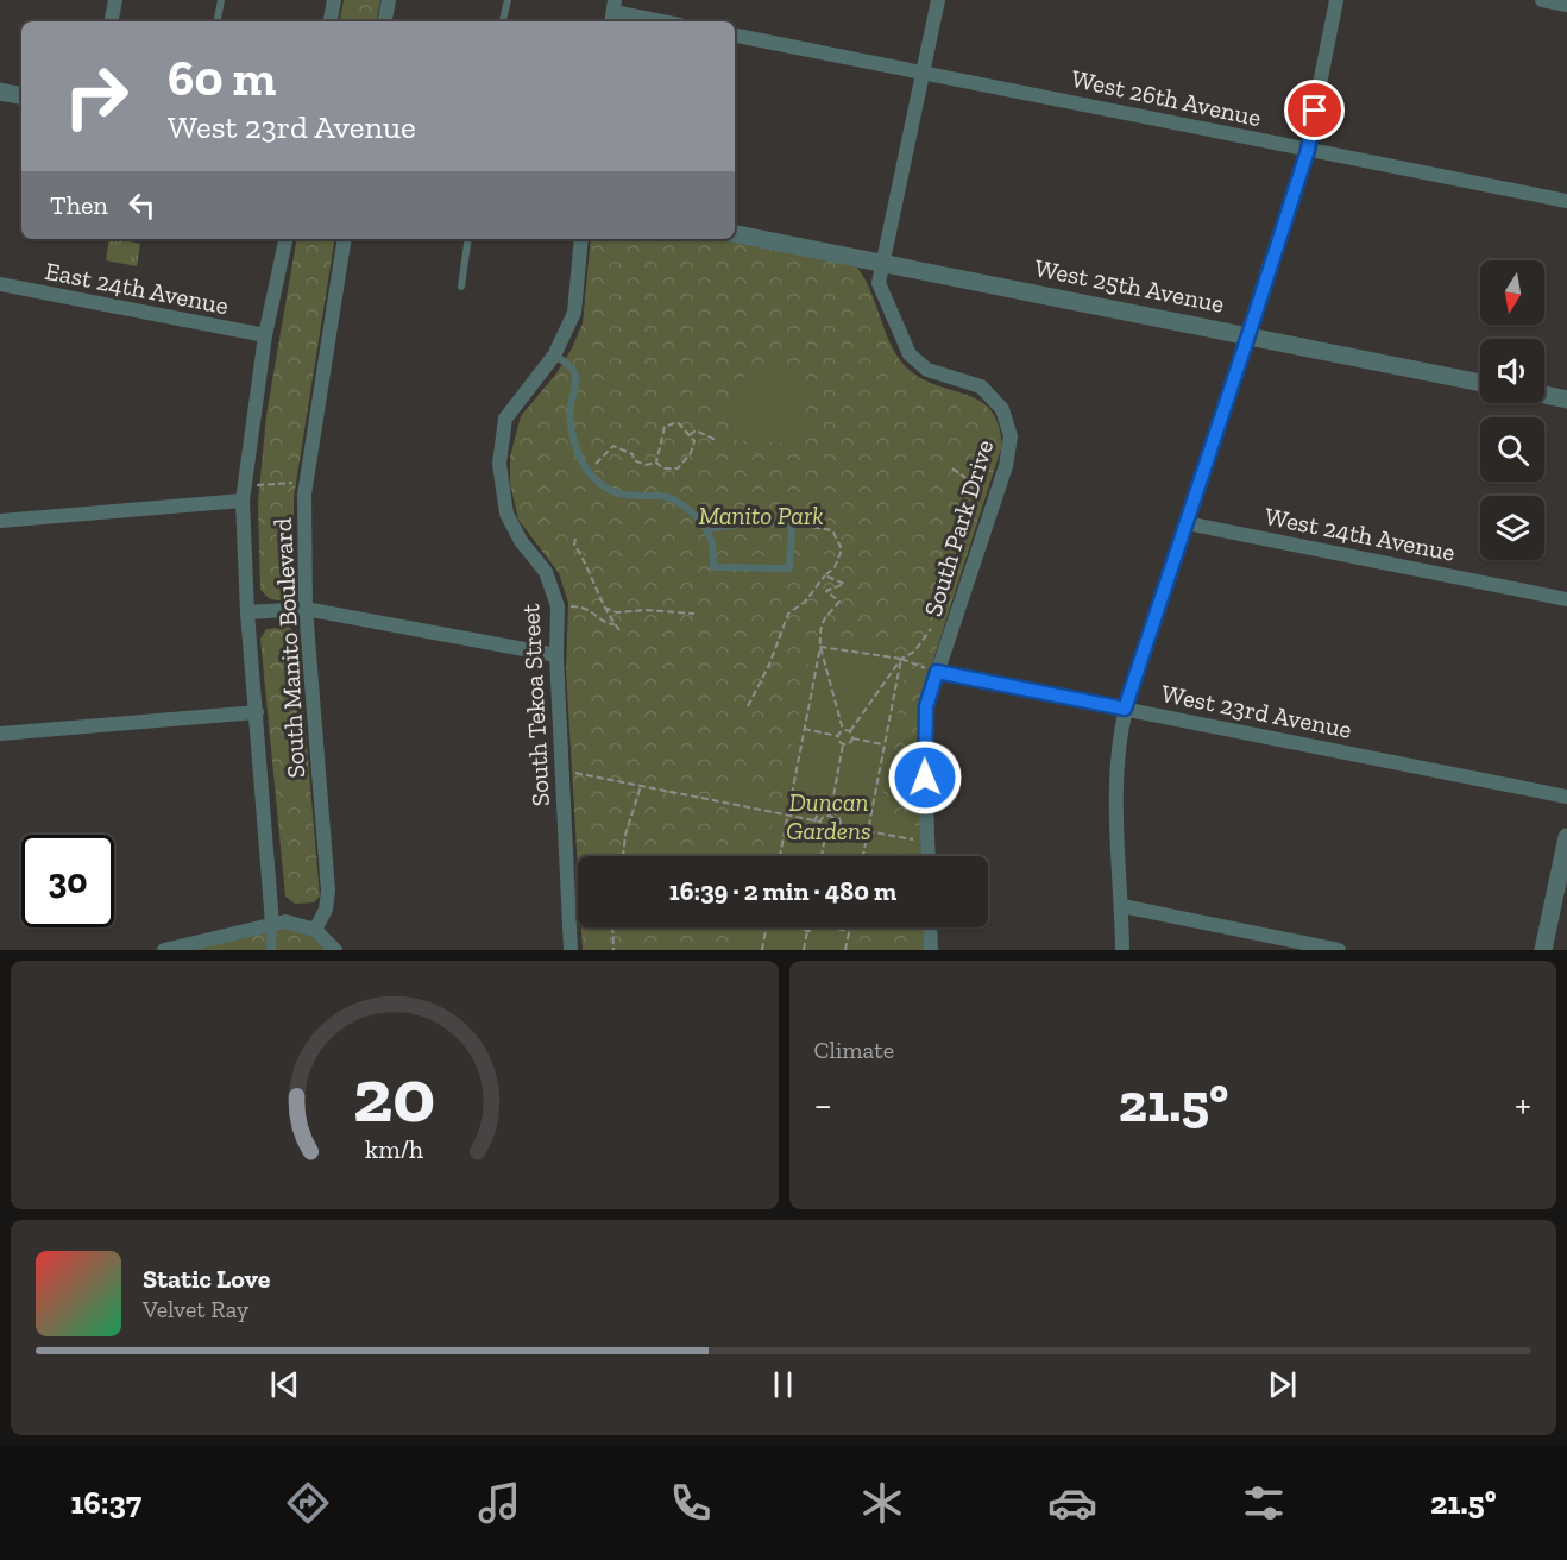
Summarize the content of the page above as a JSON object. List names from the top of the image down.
{
  "streets": {
    "street": [
      "West 26th Avenue",
      "West 25th Avenue",
      "East 24th Avenue",
      "South Park Drive",
      "West 24th Avenue",
      "South Manito Boulevard",
      "South Tekoa Street",
      "West 23rd Avenue"
    ]
  },
  "crossings": [
    ["West 26th Avenue", "South Park Drive"],
    ["West 25th Avenue", "South Park Drive"],
    ["East 24th Avenue", "South Manito Boulevard"],
    ["South Park Drive", "West 23rd Avenue"]
  ],
  "parks": ["Manito Park", "Duncan Gardens"],
  "north": "bottom",
  "page": {
    "turn": ["60 m", "West 23rd Avenue"],
    "then": "Then",
    "limit": "30",
    "trip": "16:39 · 2 min · 480 m",
    "tile": "Climate",
    "heat": ["−", "21.5°", "+"],
    "song": ["Static Love", "Velvet Ray"],
    "tabs": ["16:37", "21.5°"],
    "gauge": ["20", "km/h"]
  }
}
